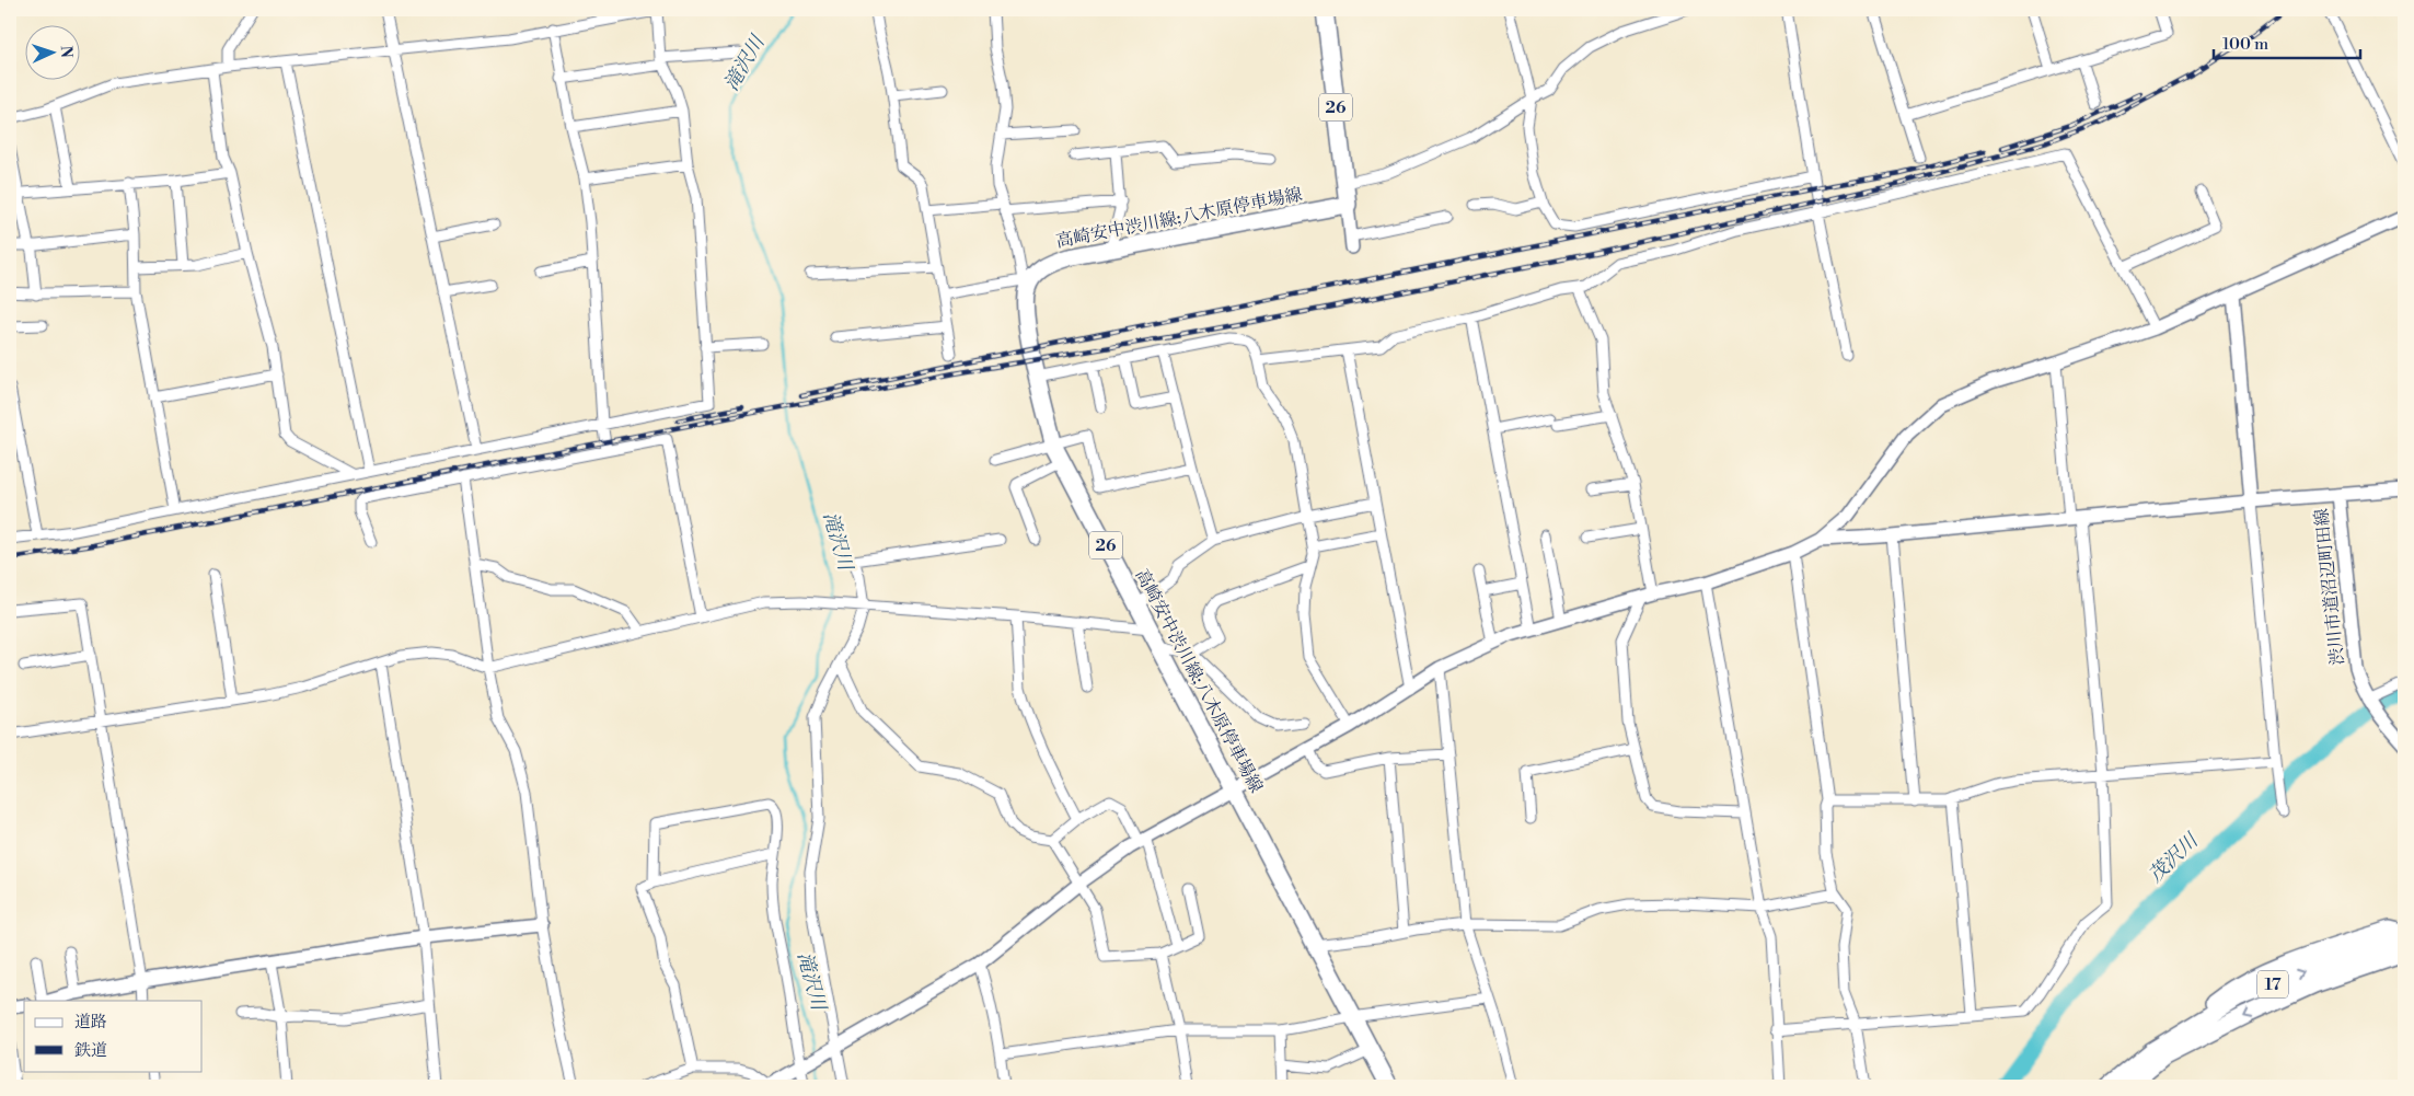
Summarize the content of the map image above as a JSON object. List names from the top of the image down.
{
  "streets": {
    "main road": ["26", "高崎安中渋川線;八木原停車場線", "17"],
    "street": ["渋川市道沼辺町田線"]
  },
  "crossings": [
    ["26", "高崎安中渋川線;八木原停車場線"]
  ],
  "water": ["滝沢川", "茂沢川"],
  "legend": ["道路", "鉄道"],
  "scale_bar": "100 m",
  "north": "right"
}
